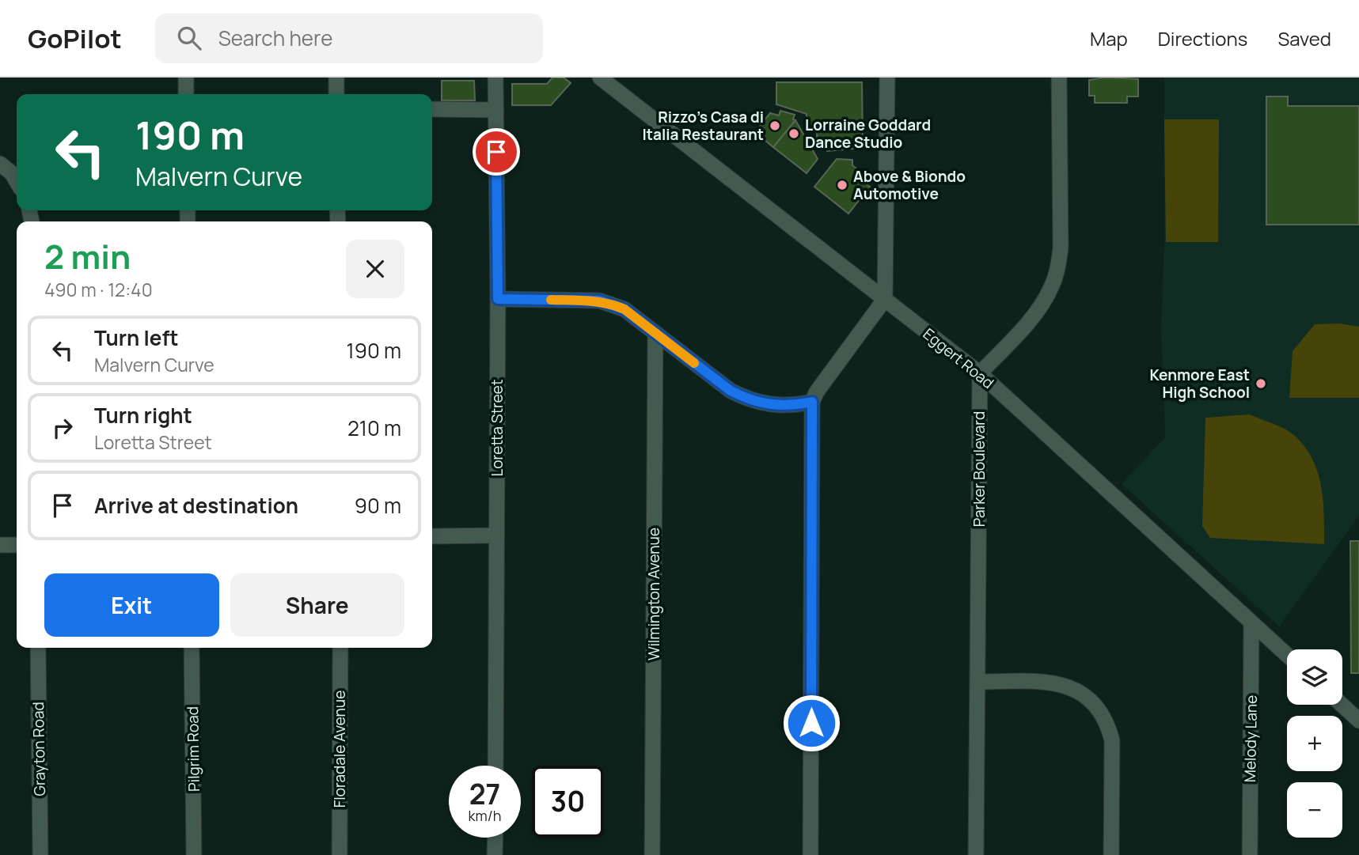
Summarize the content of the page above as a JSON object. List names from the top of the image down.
{
  "streets": {
    "street": [
      "Eggert Road",
      "Loretta Street",
      "Parker Boulevard",
      "Wilmington Avenue",
      "Melody Lane",
      "Grayton Road",
      "Pilgrim Road",
      "Floradale Avenue"
    ]
  },
  "crossings": [
    ["Eggert Road", "Parker Boulevard"],
    ["Eggert Road", "Melody Lane"]
  ],
  "places": [
    "Rizzo's Casa di Italia Restaurant",
    "Lorraine Goddard Dance Studio",
    "Above & Biondo Automotive",
    "Kenmore East High School"
  ],
  "page": {
    "header": "GoPilot",
    "search": "Search here",
    "nav": ["Map", "Directions", "Saved"],
    "turn": ["190 m", "Malvern Curve"],
    "heading": ["2 min", "490 m · 12:40"],
    "list": [
      {
        "name": "Turn left",
        "note": "Malvern Curve",
        "value": "190 m"
      },
      {
        "name": "Turn right",
        "note": "Loretta Street",
        "value": "210 m"
      },
      {
        "name": "Arrive at destination",
        "value": "90 m"
      }
    ],
    "buttons": ["Exit", "Share"],
    "map_buttons": ["+", "−"],
    "speed": "27 km/h",
    "limit": "30"
  }
}
